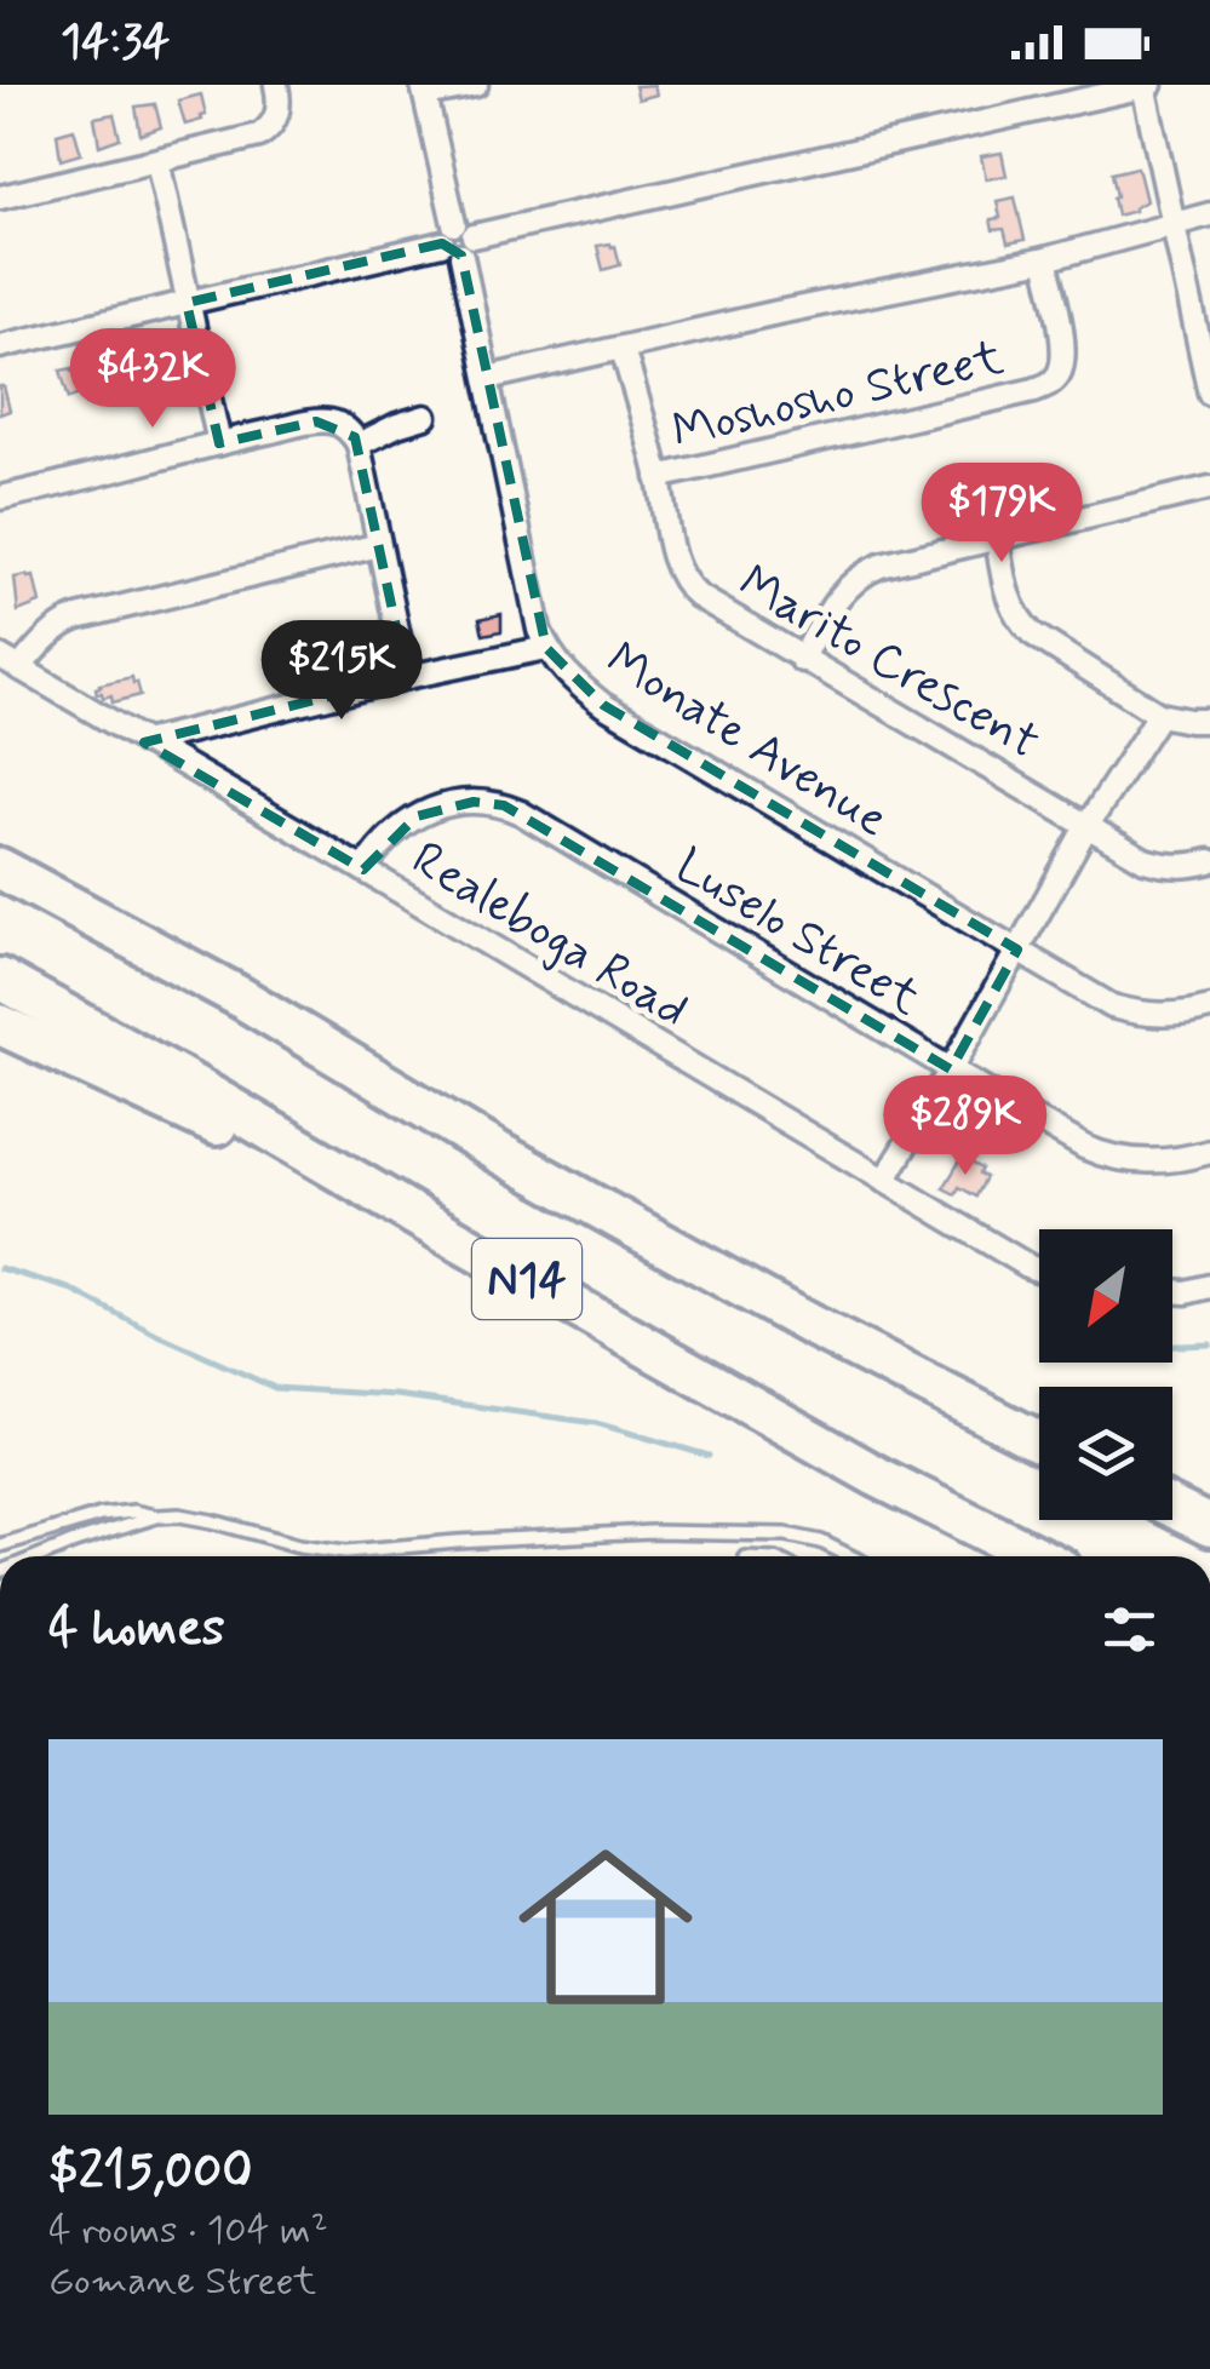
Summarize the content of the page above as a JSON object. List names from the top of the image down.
{
  "streets": {
    "highway": ["N14"],
    "street": [
      "Moshosho Street",
      "Marito Crescent",
      "Monate Avenue",
      "Luselo Street",
      "Realeboga Road"
    ]
  },
  "crossings": [
    ["Moshosho Street", "Marito Crescent"],
    ["Luselo Street", "Realeboga Road"]
  ],
  "north": "bottom left",
  "page": {
    "status": "14:34",
    "price": [
      "$432K",
      "$179K",
      "$215K",
      "$289K"
    ],
    "heading": "4 homes",
    "list": [
      {
        "name": "$215,000",
        "note": "4 rooms · 104 m² · Gomane Street"
      }
    ]
  }
}
